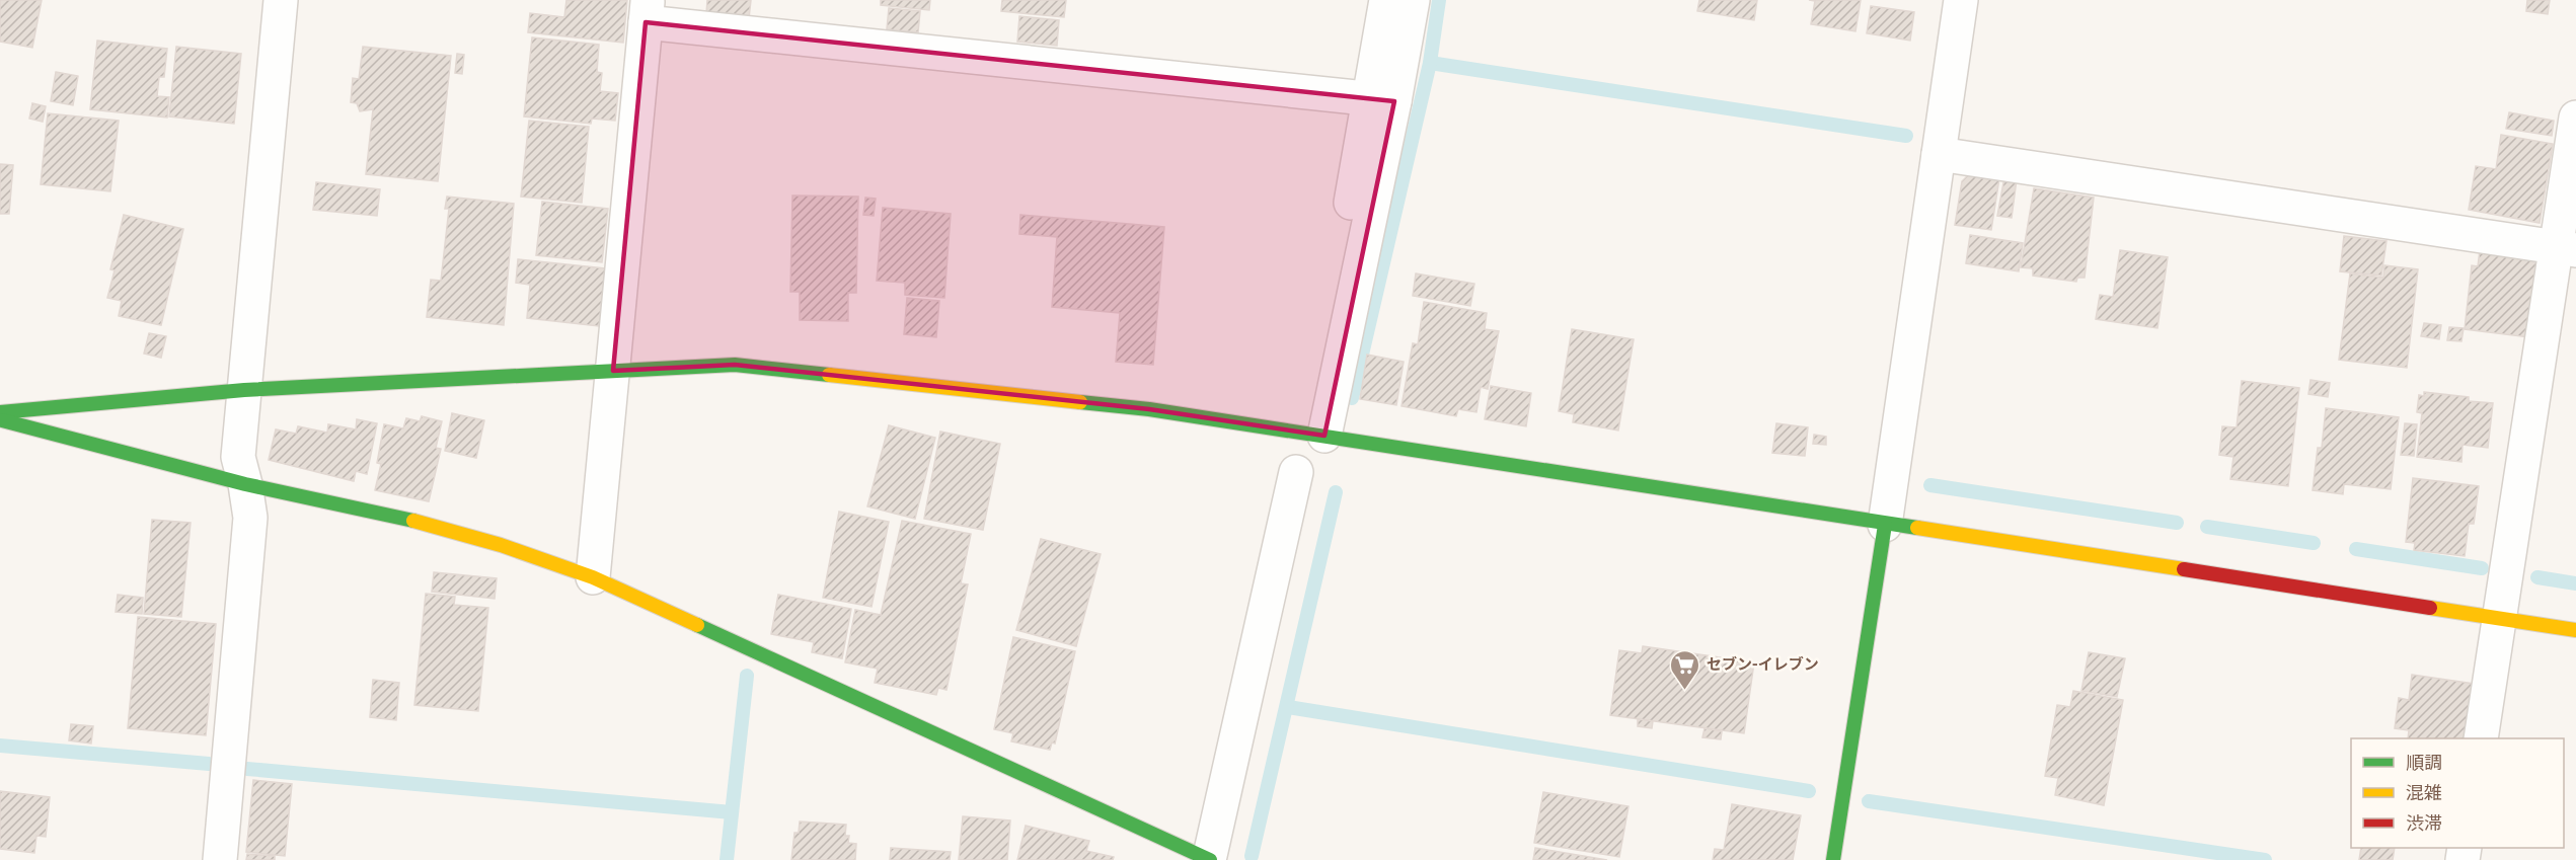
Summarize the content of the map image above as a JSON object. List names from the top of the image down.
{
  "places": {
    "supermarket": ["セブン-イレブン"]
  },
  "legend": ["順調", "混雑", "渋滞"]
}
